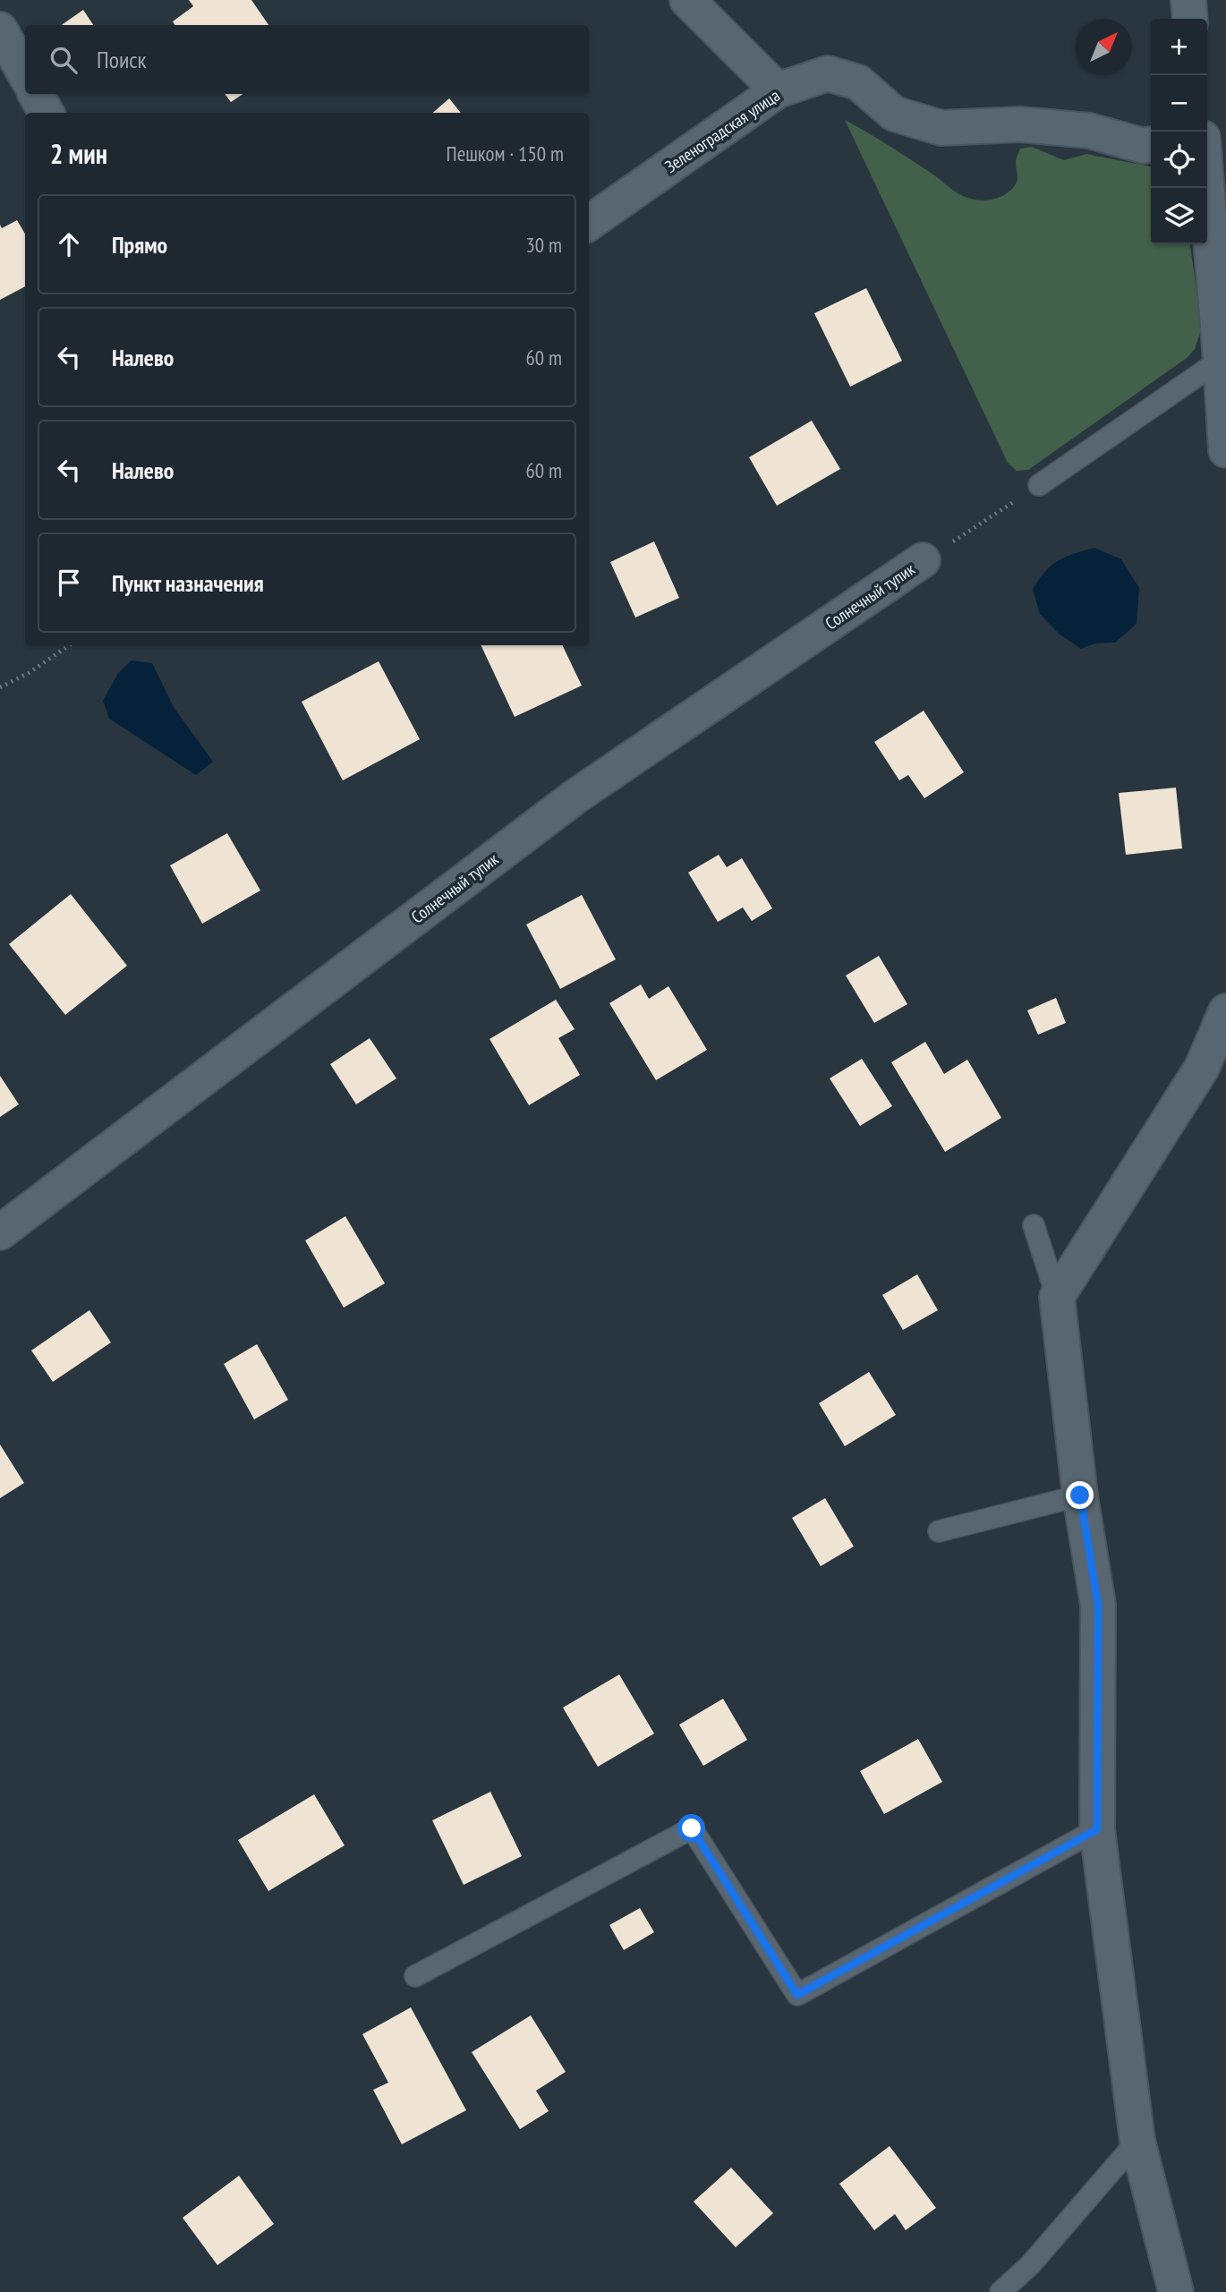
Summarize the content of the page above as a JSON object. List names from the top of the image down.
{
  "streets": {
    "street": ["Зеленоградская улица", "Солнечный тупик"]
  },
  "north": "top right",
  "page": {
    "map_buttons": ["+", "−"],
    "search": "Поиск",
    "heading": ["2 мин", "Пешком · 150 m"],
    "list": [
      ["Прямо", "30 m"],
      ["Налево", "60 m"],
      ["Налево", "60 m"],
      "Пункт назначения"
    ]
  }
}
